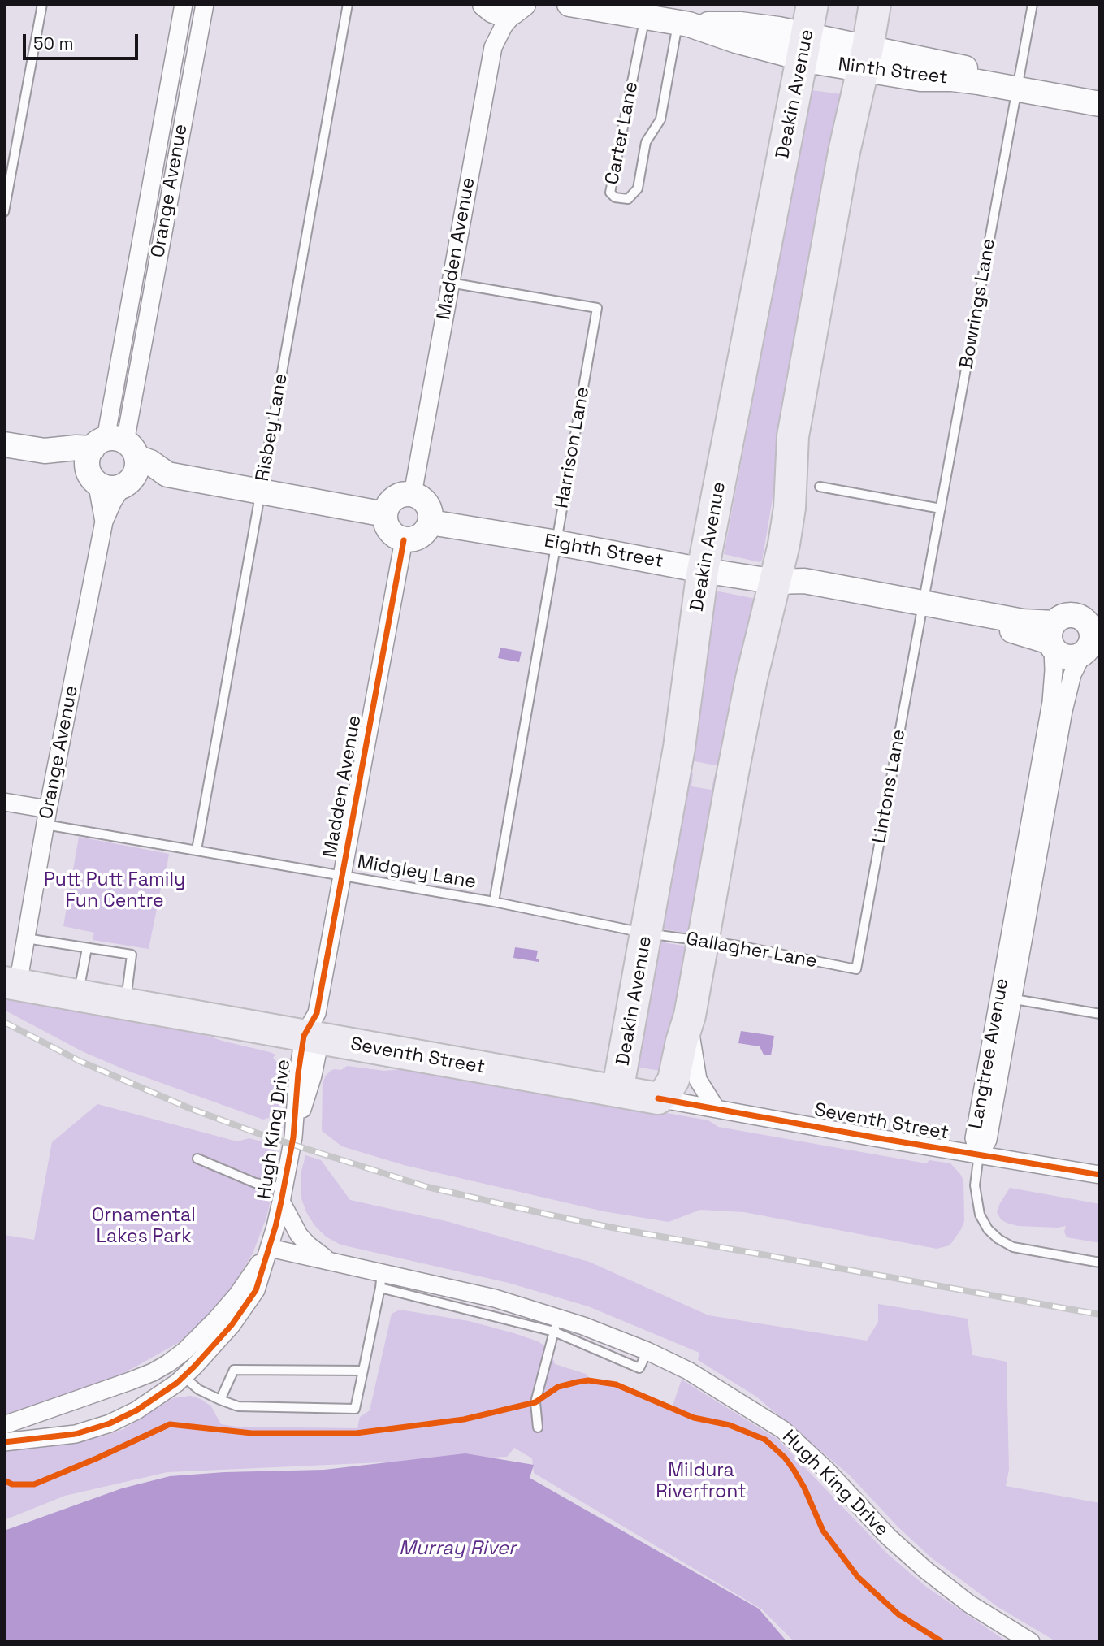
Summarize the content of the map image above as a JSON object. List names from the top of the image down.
{
  "streets": {
    "highway": ["Deakin Avenue", "Seventh Street"],
    "street": [
      "Ninth Street",
      "Orange Avenue",
      "Madden Avenue",
      "Eighth Street",
      "Langtree Avenue",
      "Hugh King Drive"
    ],
    "lane": [
      "Carter Lane",
      "Bowrings Lane",
      "Risbey Lane",
      "Harrison Lane",
      "Lintons Lane",
      "Midgley Lane",
      "Gallagher Lane"
    ]
  },
  "crossings": [
    ["Ninth Street", "Deakin Avenue"],
    ["Ninth Street", "Carter Lane"],
    ["Ninth Street", "Bowrings Lane"],
    ["Deakin Avenue", "Eighth Street"],
    ["Deakin Avenue", "Midgley Lane"],
    ["Deakin Avenue", "Gallagher Lane"],
    ["Deakin Avenue", "Seventh Street"],
    ["Orange Avenue", "Midgley Lane"],
    ["Orange Avenue", "Seventh Street"],
    ["Madden Avenue", "Harrison Lane"],
    ["Madden Avenue", "Eighth Street"],
    ["Madden Avenue", "Midgley Lane"],
    ["Madden Avenue", "Seventh Street"],
    ["Madden Avenue", "Hugh King Drive"],
    ["Bowrings Lane", "Eighth Street"],
    ["Bowrings Lane", "Lintons Lane"],
    ["Risbey Lane", "Midgley Lane"],
    ["Harrison Lane", "Eighth Street"],
    ["Harrison Lane", "Midgley Lane"],
    ["Eighth Street", "Lintons Lane"],
    ["Eighth Street", "Langtree Avenue"],
    ["Lintons Lane", "Gallagher Lane"],
    ["Midgley Lane", "Gallagher Lane"],
    ["Langtree Avenue", "Seventh Street"],
    ["Seventh Street", "Hugh King Drive"]
  ],
  "water": ["Murray River"],
  "parks": ["Putt Putt Family Fun Centre", "Ornamental Lakes Park", "Mildura Riverfront"],
  "scale_bar": "50 m"
}
